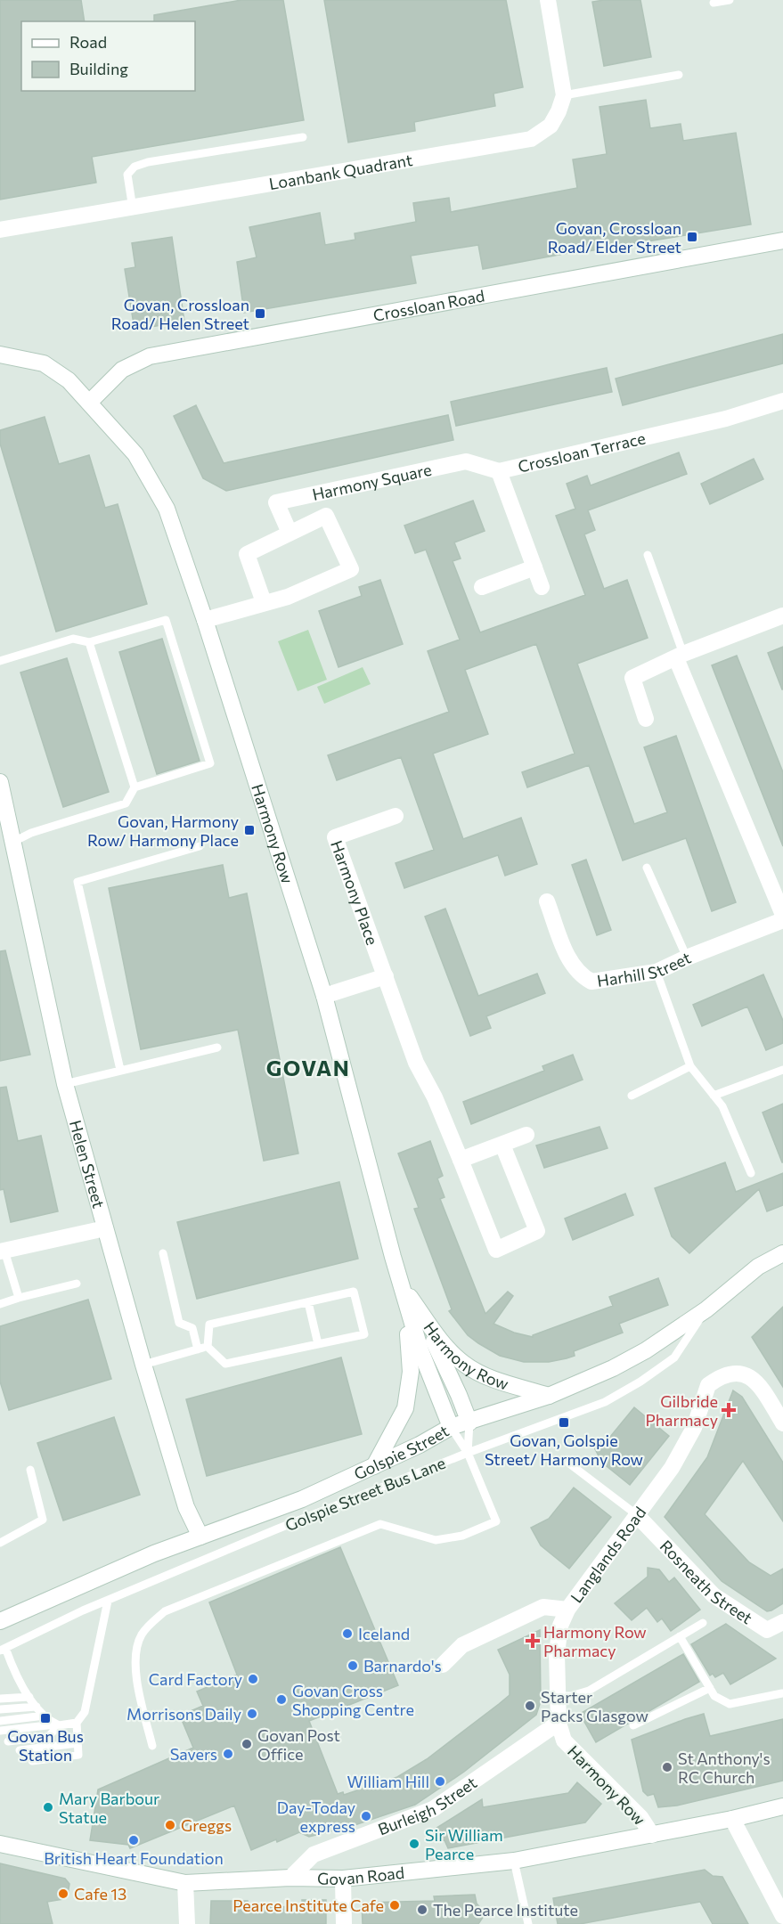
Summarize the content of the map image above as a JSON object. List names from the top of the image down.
{
  "streets": {
    "street": [
      "Loanbank Quadrant",
      "Crossloan Road",
      "Crossloan Terrace",
      "Harmony Square",
      "Harmony Row",
      "Harmony Place",
      "Harhill Street",
      "Helen Street",
      "Golspie Street",
      "Langlands Road",
      "Rosneath Street",
      "Burleigh Street",
      "Govan Road"
    ],
    "lane": ["Golspie Street Bus Lane"]
  },
  "crossings": [
    ["Crossloan Road", "Harmony Row"],
    ["Crossloan Terrace", "Harmony Square"],
    ["Harmony Square", "Harmony Row"],
    ["Harmony Row", "Golspie Street"],
    ["Harmony Row", "Langlands Road"],
    ["Harmony Row", "Burleigh Street"],
    ["Harmony Row", "Govan Road"],
    ["Helen Street", "Golspie Street"],
    ["Golspie Street", "Golspie Street Bus Lane"],
    ["Langlands Road", "Rosneath Street"],
    ["Burleigh Street", "Govan Road"]
  ],
  "districts": ["GOVAN"],
  "places": {
    "transit": [
      "Govan, Crossloan Road/ Elder Street",
      "Govan, Crossloan Road/ Helen Street",
      "Govan, Harmony Row/ Harmony Place",
      "Govan, Golspie Street/ Harmony Row",
      "Govan Bus Station"
    ],
    "health": ["Gilbride Pharmacy", "Harmony Row Pharmacy"],
    "other": [
      "Iceland",
      "Barnardo's",
      "Card Factory",
      "Govan Cross Shopping Centre",
      "Starter Packs Glasgow",
      "Morrisons Daily",
      "Govan Post Office",
      "Savers",
      "St Anthony's RC Church",
      "William Hill",
      "Mary Barbour Statue",
      "Day-Today express",
      "Greggs",
      "British Heart Foundation",
      "Sir William Pearce",
      "Cafe 13",
      "Pearce Institute Cafe",
      "The Pearce Institute"
    ]
  },
  "legend": ["Road", "Building"]
}
